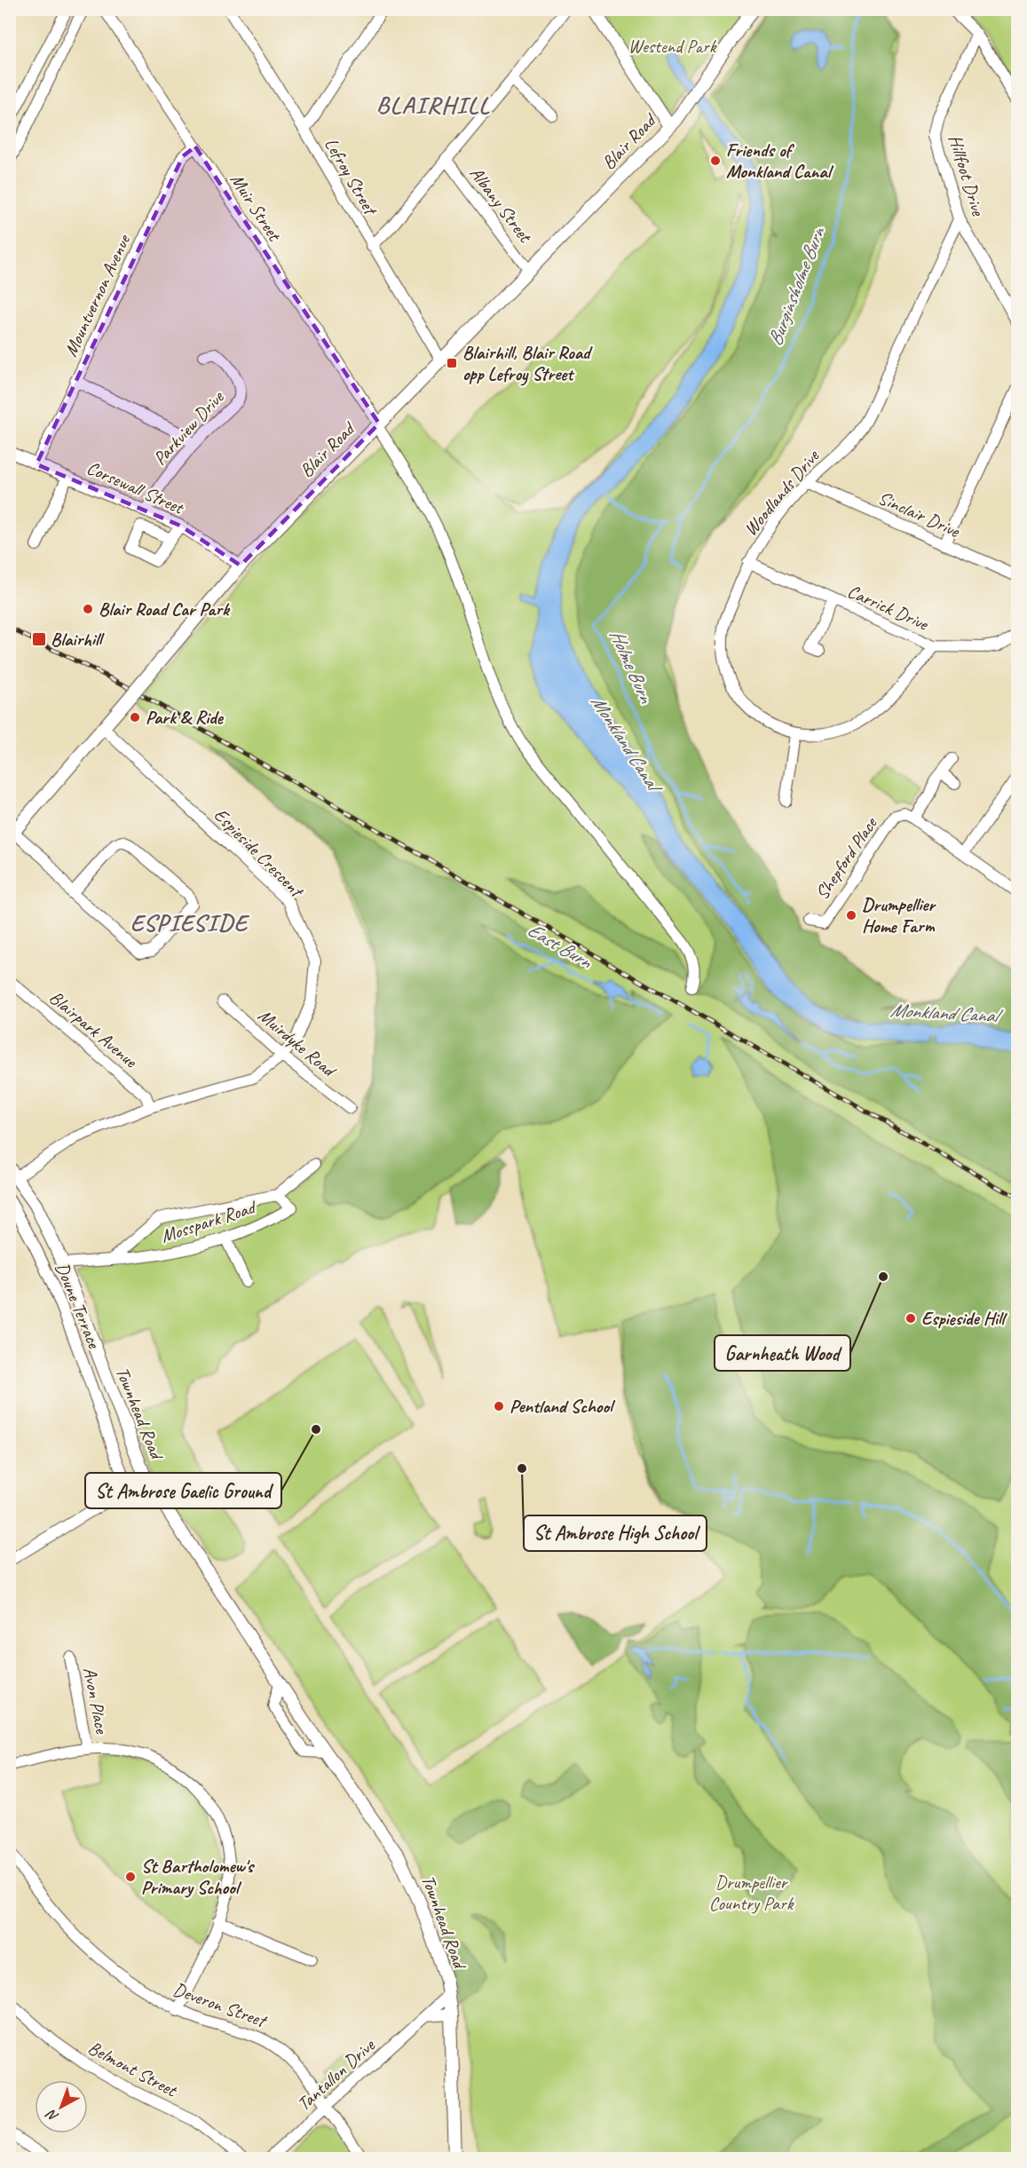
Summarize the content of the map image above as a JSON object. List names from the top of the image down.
{
  "streets": {
    "street": [
      "Blair Road",
      "Hillfoot Drive",
      "Lefroy Street",
      "Albany Street",
      "Muir Street",
      "Mountvernon Avenue",
      "Parkview Drive",
      "Corsewall Street",
      "Woodlands Drive",
      "Sinclair Drive",
      "Carrick Drive",
      "Espieside Crescent",
      "Shepford Place",
      "Blairpark Avenue",
      "Muirdyke Road",
      "Mosspark Road",
      "Doune Terrace",
      "Townhead Road",
      "Avon Place",
      "Deveron Street",
      "Belmont Street",
      "Tantallon Drive"
    ]
  },
  "crossings": [
    ["Blair Road", "Lefroy Street"],
    ["Blair Road", "Albany Street"],
    ["Blair Road", "Muir Street"],
    ["Blair Road", "Corsewall Street"],
    ["Blair Road", "Espieside Crescent"],
    ["Hillfoot Drive", "Woodlands Drive"],
    ["Muir Street", "Mountvernon Avenue"],
    ["Mountvernon Avenue", "Corsewall Street"],
    ["Parkview Drive", "Corsewall Street"],
    ["Woodlands Drive", "Sinclair Drive"],
    ["Woodlands Drive", "Carrick Drive"],
    ["Espieside Crescent", "Blairpark Avenue"],
    ["Espieside Crescent", "Muirdyke Road"],
    ["Espieside Crescent", "Townhead Road"],
    ["Mosspark Road", "Townhead Road"],
    ["Doune Terrace", "Townhead Road"],
    ["Townhead Road", "Tantallon Drive"],
    ["Deveron Street", "Tantallon Drive"]
  ],
  "districts": ["BLAIRHILL", "ESPIESIDE"],
  "water": [
    "Burginsholme Burn",
    "Holme Burn",
    "Monkland Canal",
    "East Burn"
  ],
  "parks": ["Westend Park", "Drumpellier Country Park"],
  "places": {
    "other": [
      "Friends of Monkland Canal",
      "Blair Road Car Park",
      "Park & Ride",
      "Drumpellier Home Farm",
      "Garnheath Wood",
      "Espieside Hill",
      "Pentland School",
      "St Ambrose Gaelic Ground",
      "St Ambrose High School",
      "St Bartholomew's Primary School"
    ],
    "transit": ["Blairhill, Blair Road opp Lefroy Street", "Blairhill"]
  },
  "north": "bottom left"
}
